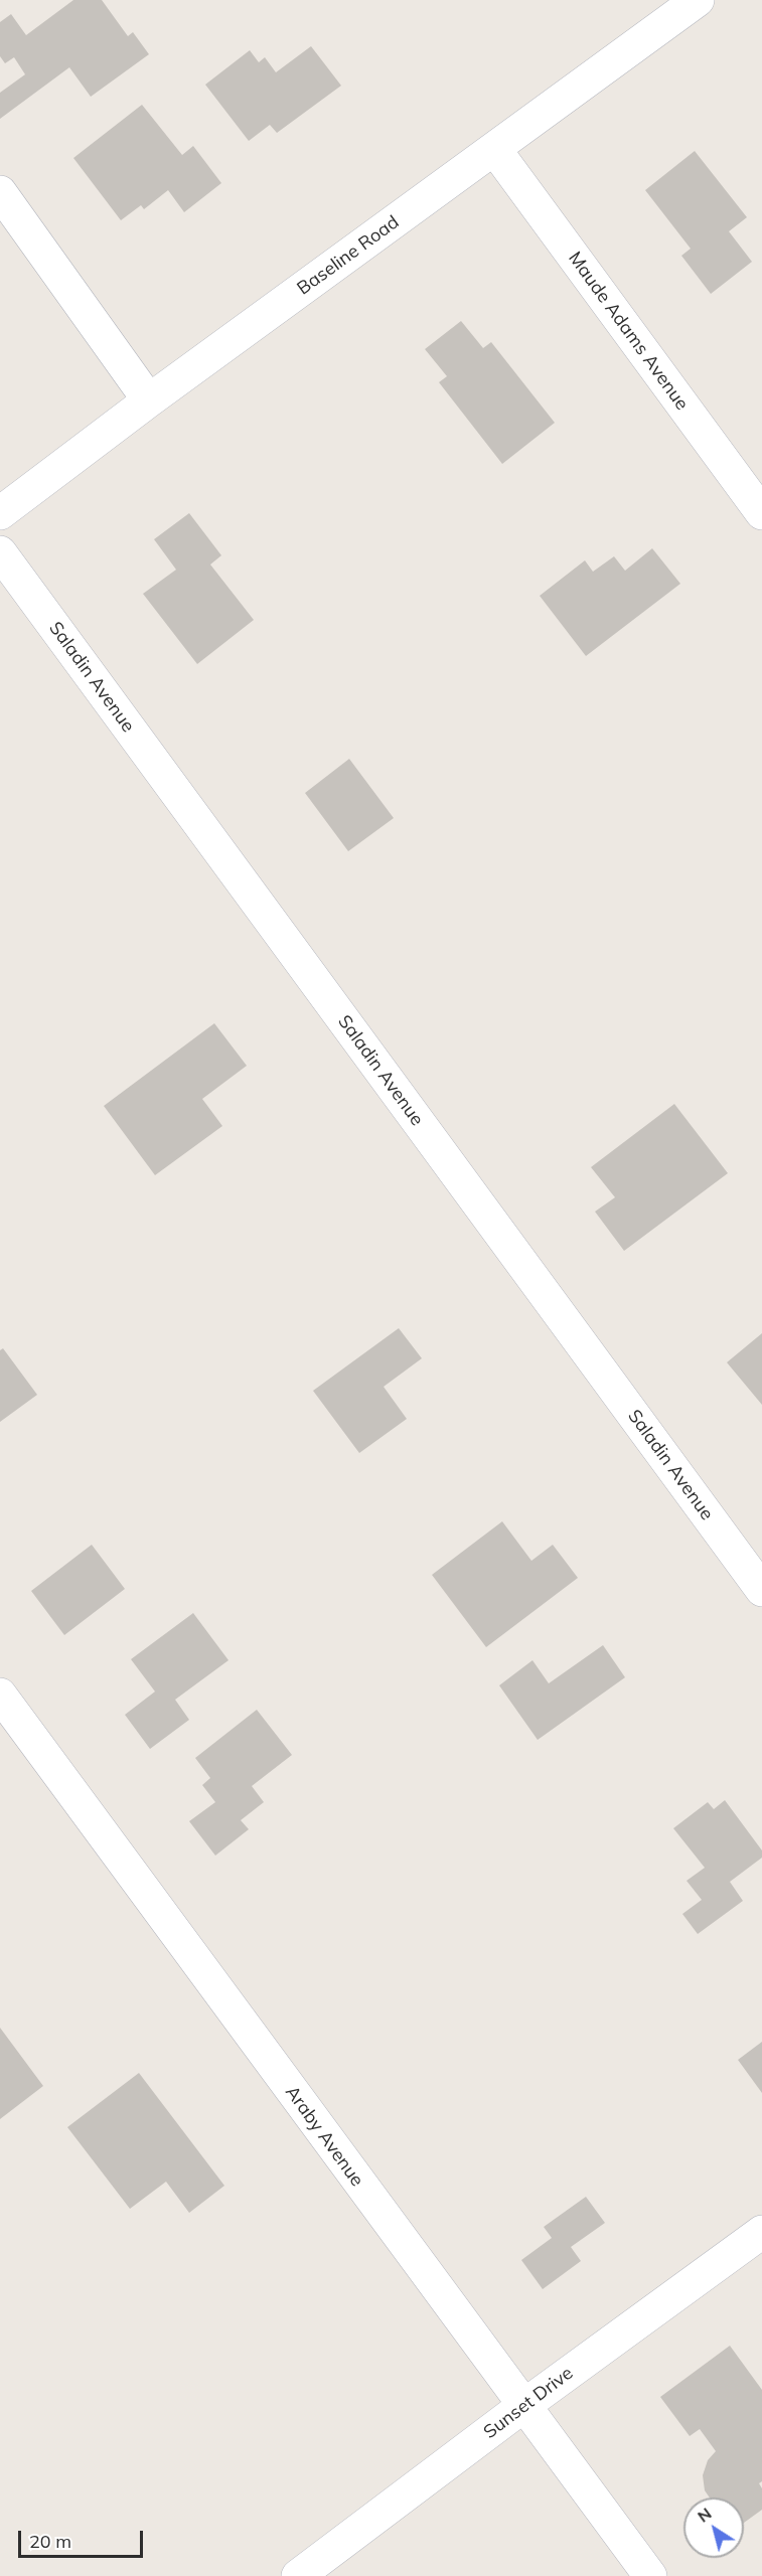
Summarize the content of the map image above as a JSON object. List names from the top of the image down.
{
  "streets": {
    "street": [
      "Baseline Road",
      "Maude Adams Avenue",
      "Saladin Avenue",
      "Araby Avenue",
      "Sunset Drive"
    ]
  },
  "crossings": [
    ["Baseline Road", "Maude Adams Avenue"],
    ["Araby Avenue", "Sunset Drive"]
  ],
  "scale_bar": "20 m",
  "north": "top left"
}
